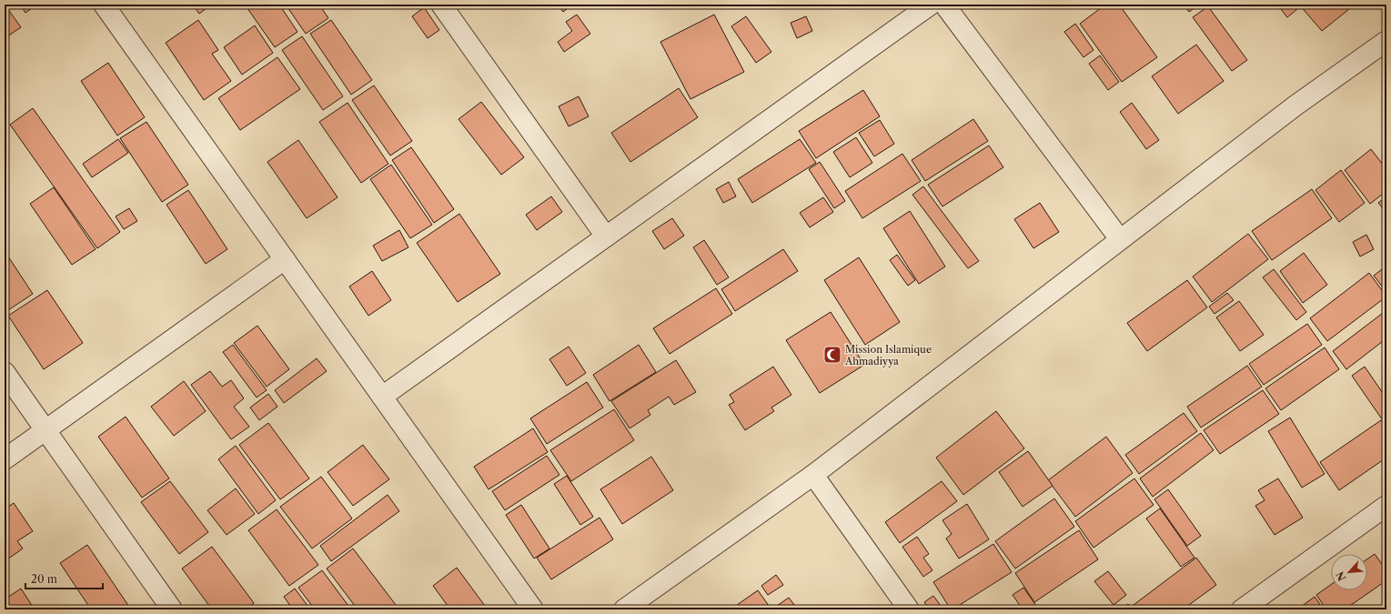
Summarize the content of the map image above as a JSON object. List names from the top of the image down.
{
  "places": {
    "mosque": ["Mission Islamique Ahmadiyya"]
  },
  "scale_bar": "20 m",
  "north": "bottom left"
}
